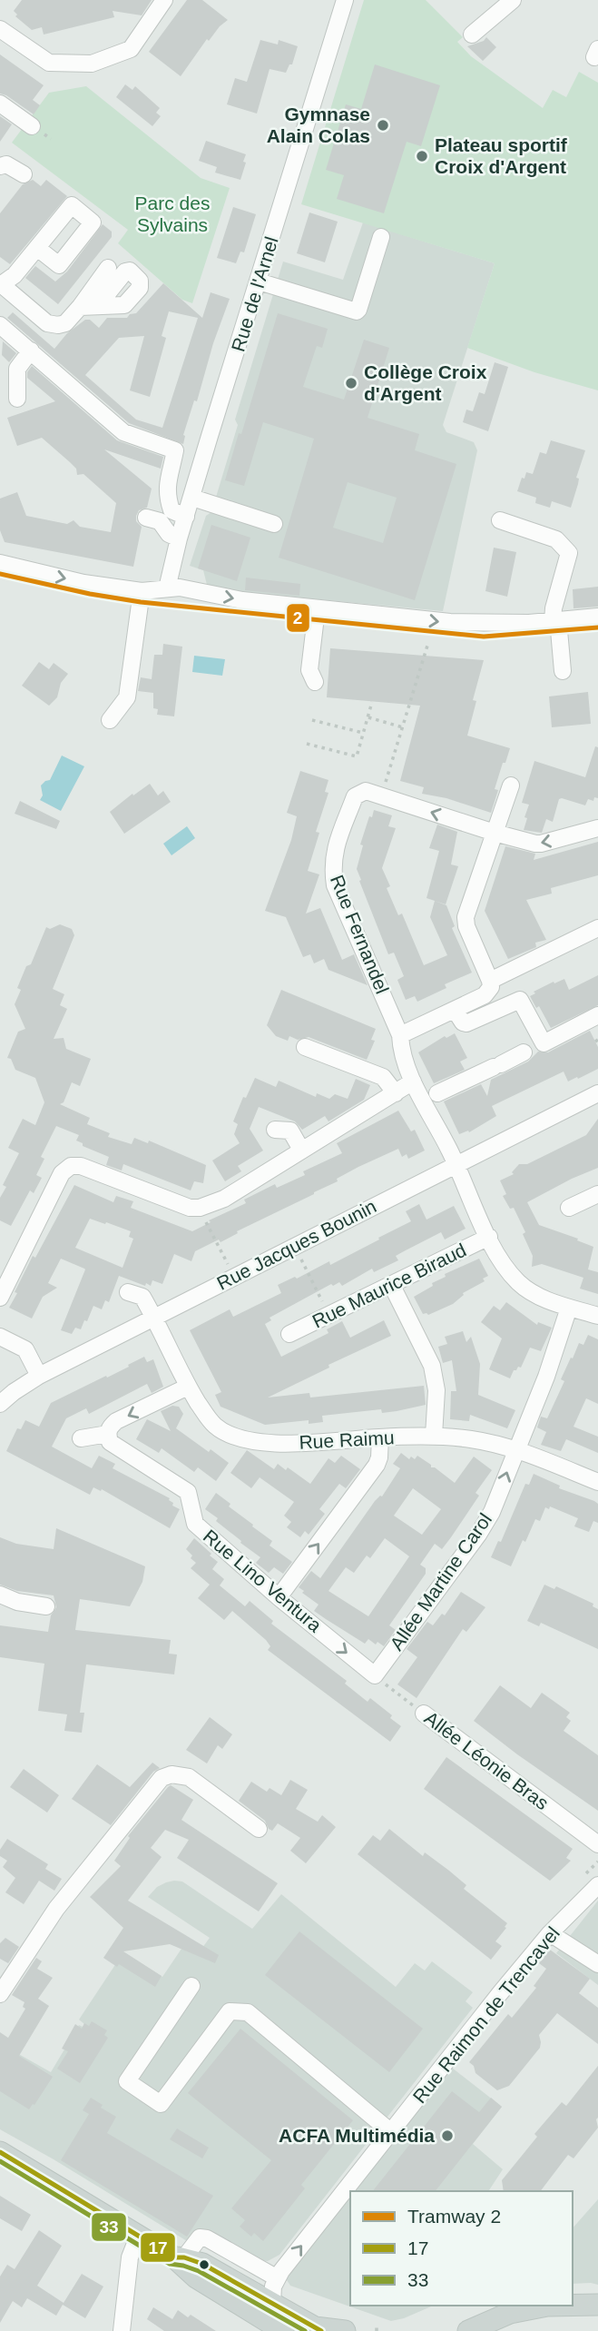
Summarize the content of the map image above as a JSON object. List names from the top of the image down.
{
  "streets": {
    "street": [
      "Rue de l'Arnel",
      "Rue Fernandel",
      "Rue Jacques Bounin",
      "Rue Maurice Biraud",
      "Rue Raimu",
      "Rue Lino Ventura",
      "Allée Martine Carol",
      "Allée Léonie Bras",
      "Rue Raimon de Trencavel"
    ]
  },
  "crossings": [
    ["Rue Fernandel", "Rue Jacques Bounin"],
    ["Rue Fernandel", "Rue Maurice Biraud"],
    ["Rue Fernandel", "Allée Martine Carol"],
    ["Rue Jacques Bounin", "Rue Raimu"],
    ["Rue Raimu", "Allée Martine Carol"],
    ["Rue Lino Ventura", "Allée Martine Carol"],
    ["Rue Lino Ventura", "Allée Léonie Bras"],
    ["Allée Martine Carol", "Allée Léonie Bras"]
  ],
  "one_way": ["Rue Raimon de Trencavel"],
  "parks": ["Parc des Sylvains"],
  "places": [
    "Gymnase Alain Colas",
    "Plateau sportif Croix d'Argent",
    "Collège Croix d'Argent",
    "ACFA Multimédia"
  ],
  "lines": ["tram line 2", "transit line 17", "transit line 33"],
  "legend": ["Tramway 2", "17", "33"]
}
